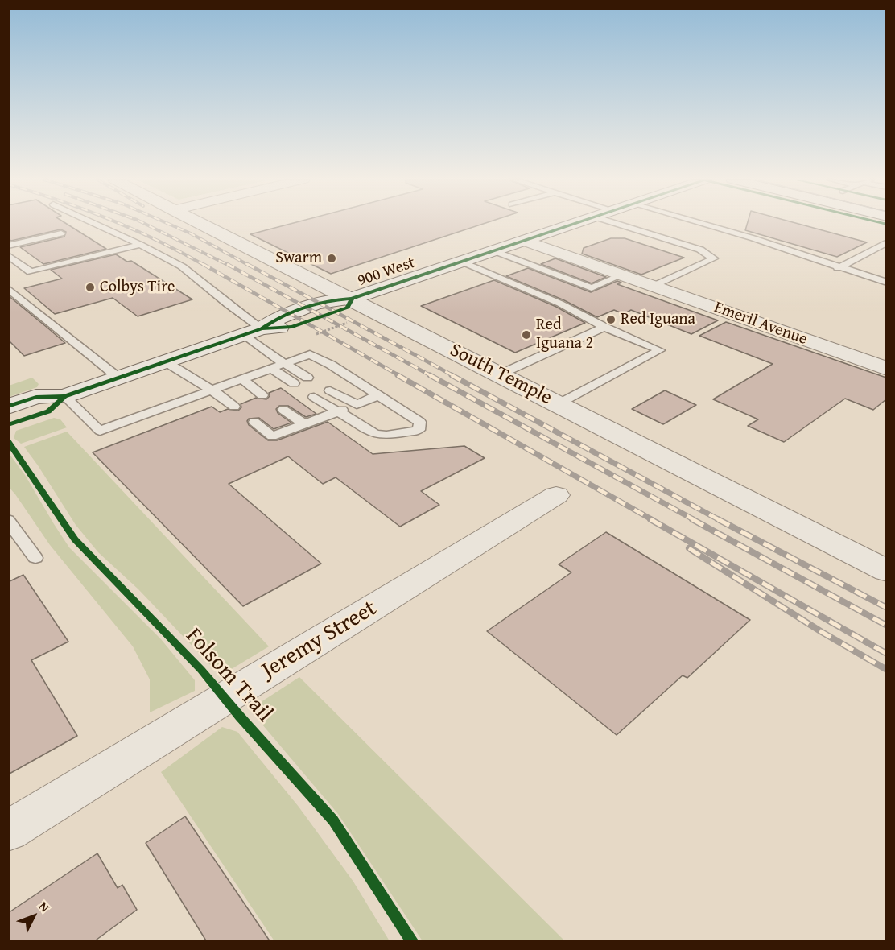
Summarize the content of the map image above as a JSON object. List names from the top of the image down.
{
  "streets": {
    "street": [
      "900 West",
      "Emeril Avenue",
      "South Temple",
      "Jeremy Street"
    ],
    "cycle path": ["Folsom Trail"]
  },
  "crossings": [
    ["900 West", "Emeril Avenue"],
    ["900 West", "South Temple"]
  ],
  "places": [
    "Swarm",
    "Colbys Tire",
    "Red Iguana",
    "Red Iguana 2"
  ],
  "north": "top right"
}
